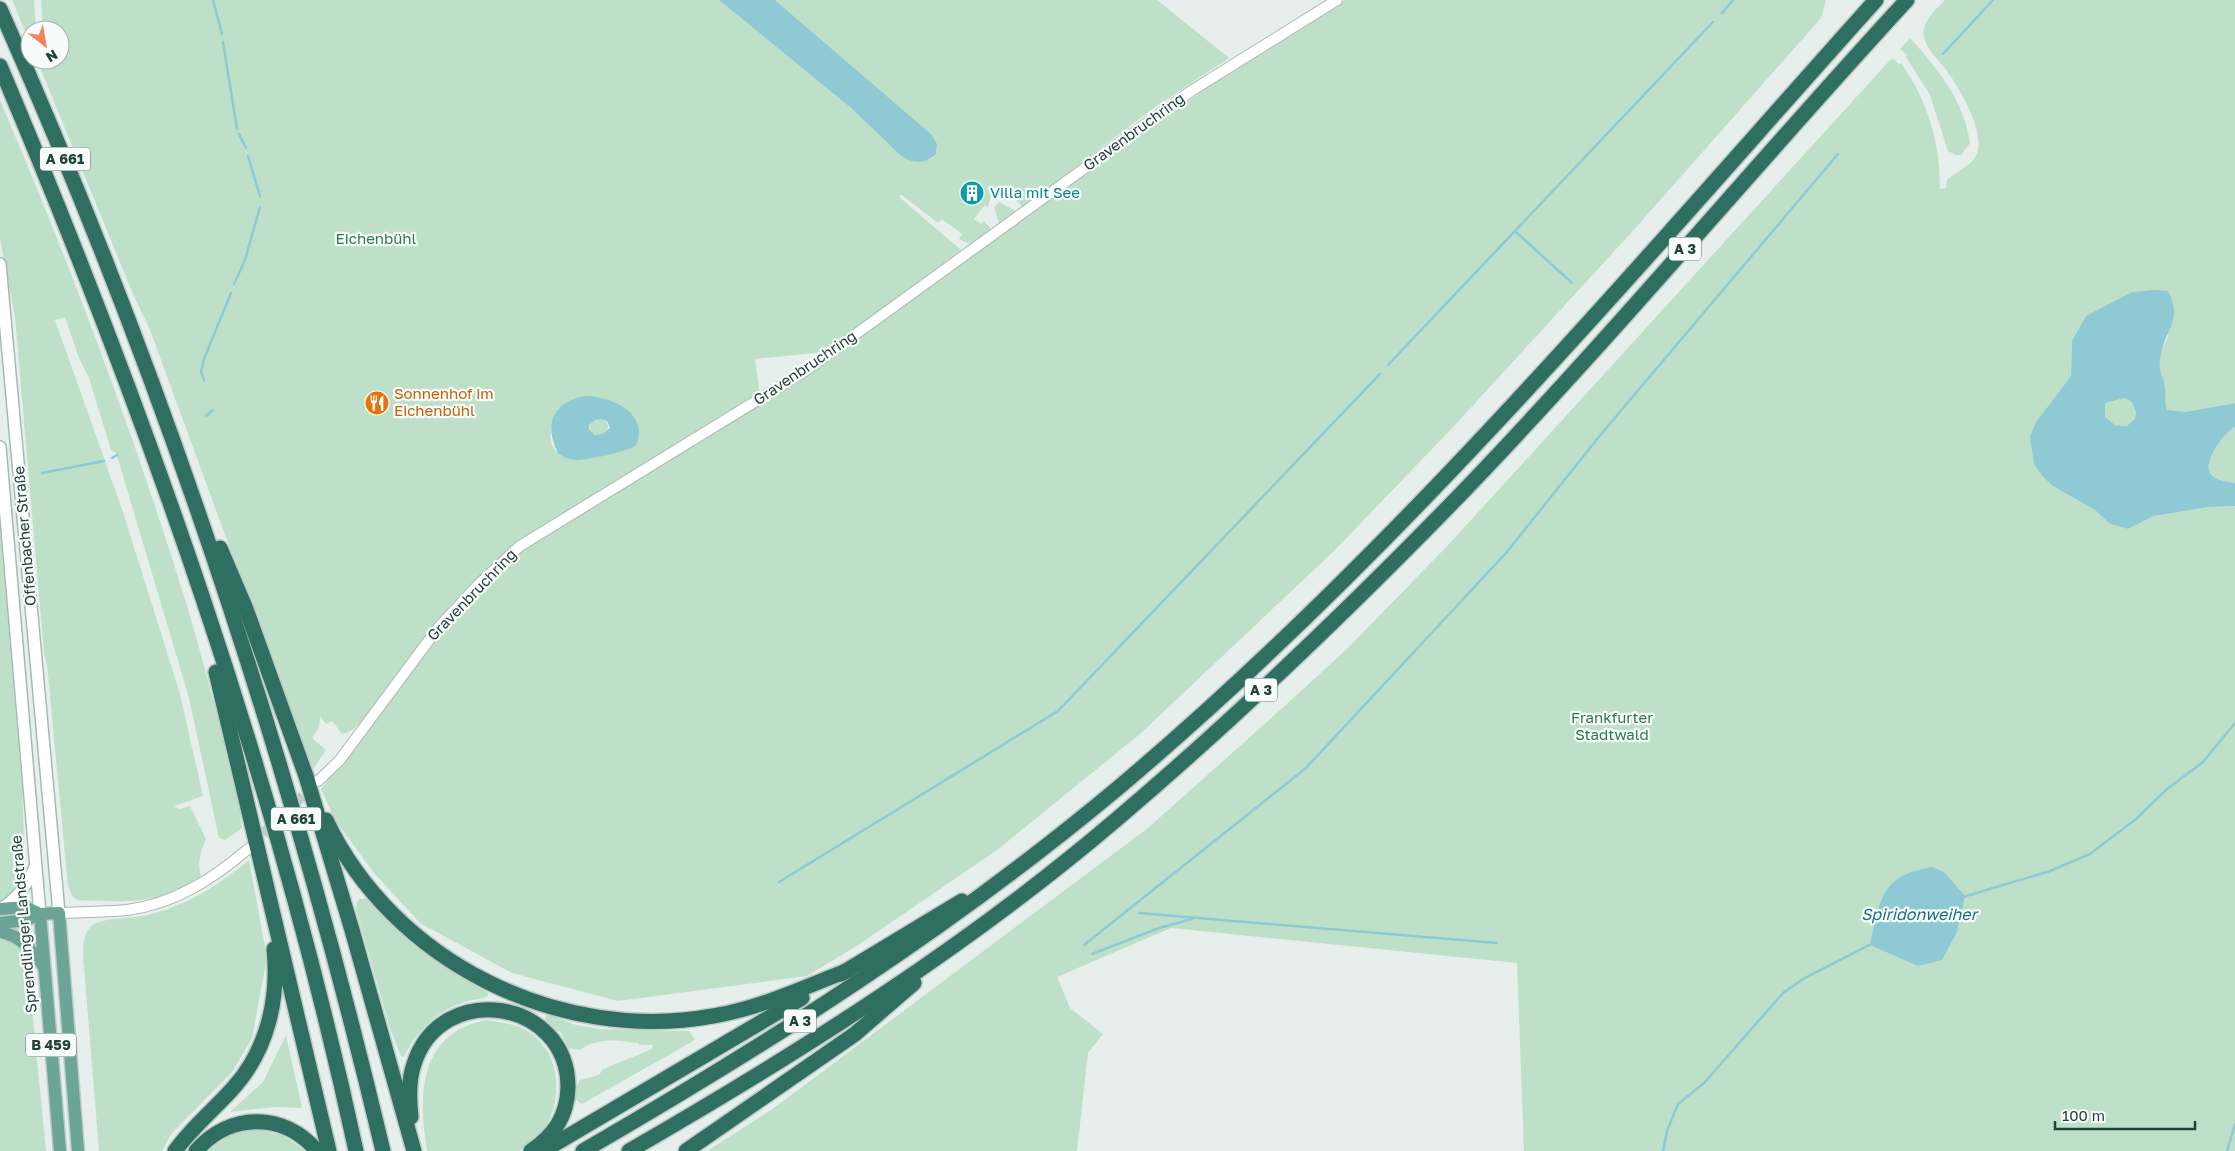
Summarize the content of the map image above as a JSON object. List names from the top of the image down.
{
  "streets": {
    "highway": ["A 661", "A 3"],
    "main road": ["Offenbacher Straße", "Sprendlinger Landstraße", "B 459"],
    "street": ["Gravenbruchring"]
  },
  "crossings": [
    ["Offenbacher Straße", "Sprendlinger Landstraße"],
    ["Offenbacher Straße", "B 459"]
  ],
  "water": ["Spiridonweiher"],
  "parks": ["Eichenbühl", "Frankfurter Stadtwald"],
  "places": {
    "building": ["Villa mit See"],
    "restaurant": ["Sonnenhof im Eichenbühl"]
  },
  "scale_bar": "100 m",
  "north": "bottom right"
}
